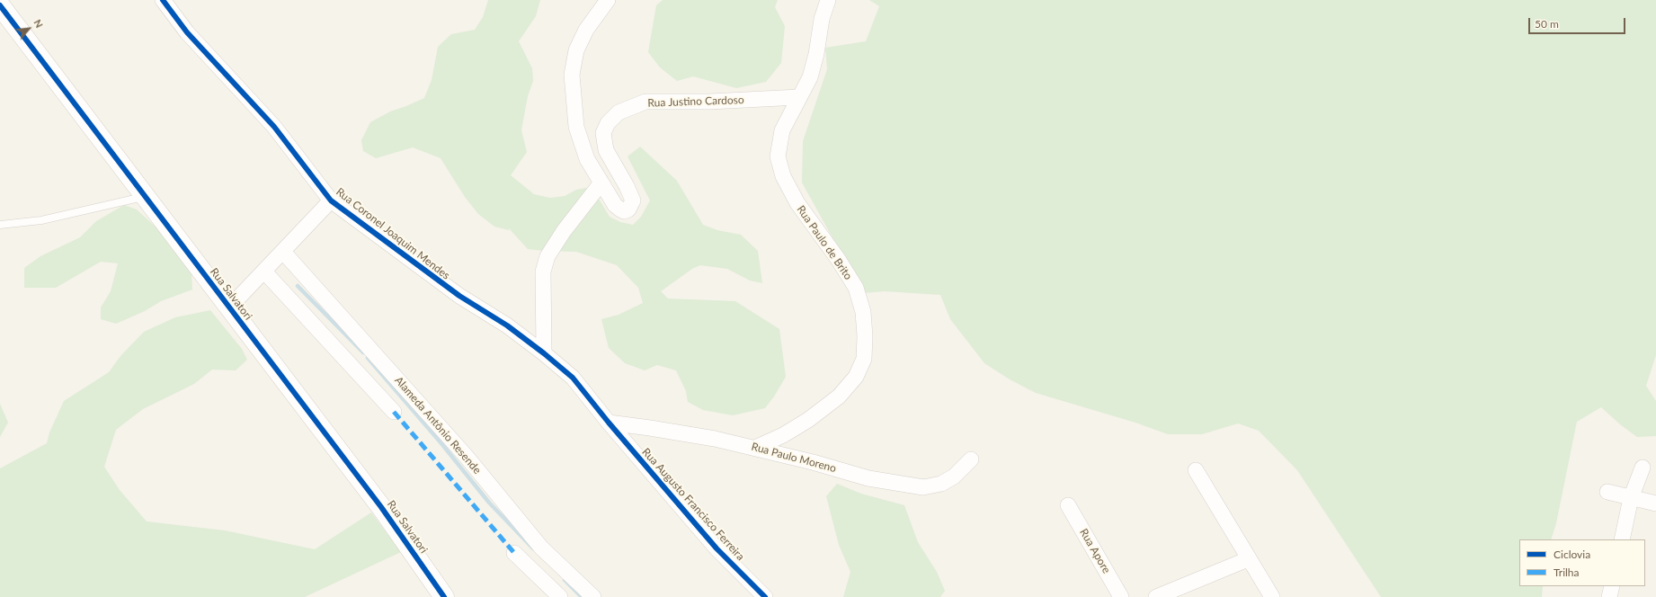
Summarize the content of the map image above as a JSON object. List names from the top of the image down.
{
  "streets": {
    "street": [
      "Rua Justino Cardoso",
      "Rua Coronel Joaquim Mendes",
      "Rua Paulo de Brito",
      "Rua Salvatori",
      "Alameda Antônio Resende",
      "Rua Paulo Moreno",
      "Rua Augusto Francisco Ferreira",
      "Rua Apore"
    ]
  },
  "crossings": [
    ["Rua Justino Cardoso", "Rua Paulo de Brito"],
    ["Rua Coronel Joaquim Mendes", "Rua Salvatori"],
    ["Rua Coronel Joaquim Mendes", "Alameda Antônio Resende"],
    ["Rua Coronel Joaquim Mendes", "Rua Paulo Moreno"],
    ["Rua Coronel Joaquim Mendes", "Rua Augusto Francisco Ferreira"],
    ["Rua Paulo de Brito", "Rua Paulo Moreno"],
    ["Rua Paulo Moreno", "Rua Augusto Francisco Ferreira"]
  ],
  "legend": ["Ciclovia", "Trilha"],
  "scale_bar": "50 m",
  "north": "top right"
}
